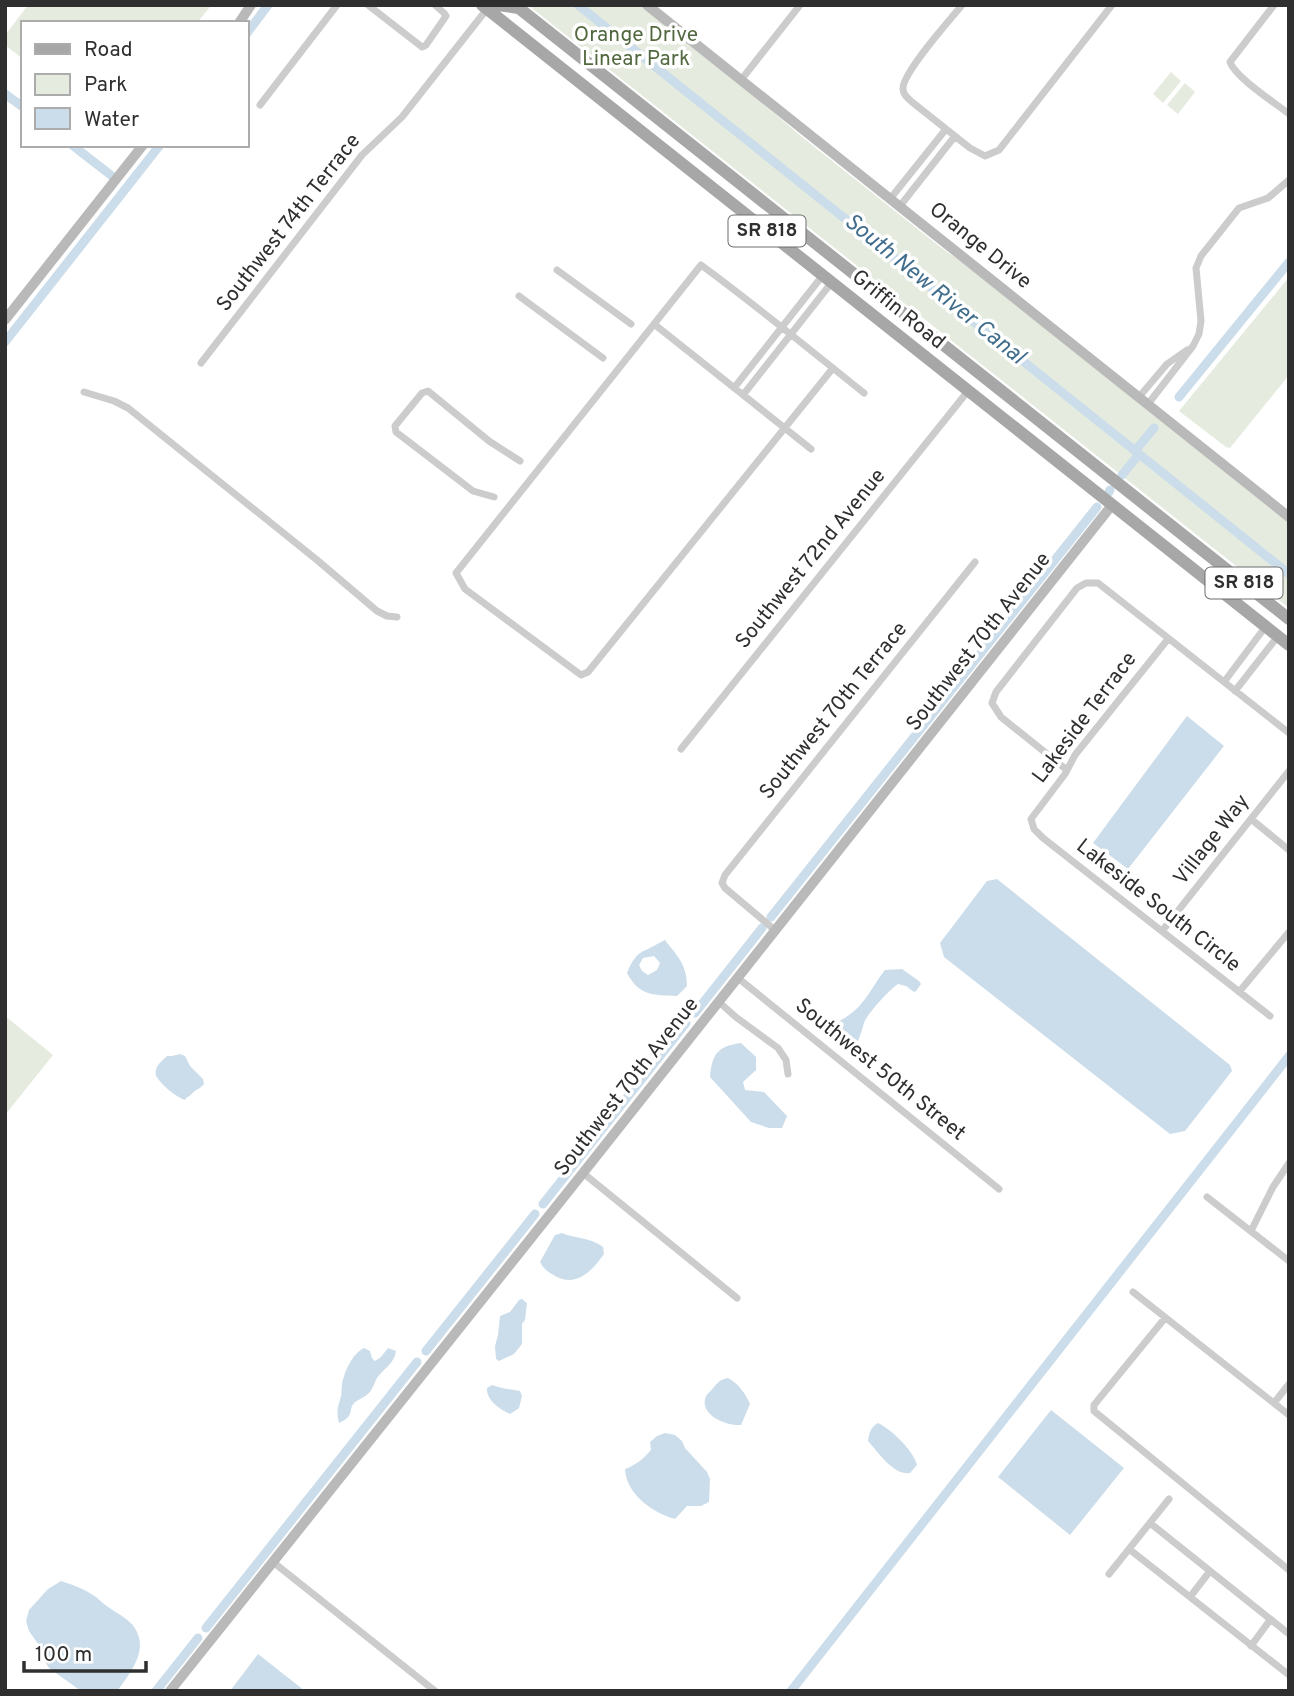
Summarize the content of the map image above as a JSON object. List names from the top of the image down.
{
  "streets": {
    "main road": ["SR 818", "Griffin Road"],
    "street": [
      "Southwest 74th Terrace",
      "Orange Drive",
      "Southwest 72nd Avenue",
      "Southwest 70th Avenue",
      "Southwest 70th Terrace",
      "Lakeside Terrace",
      "Village Way",
      "Lakeside South Circle",
      "Southwest 50th Street"
    ]
  },
  "crossings": [
    ["Southwest 74th Terrace", "Griffin Road"],
    ["Griffin Road", "Southwest 72nd Avenue"],
    ["Griffin Road", "Southwest 70th Avenue"],
    ["Southwest 70th Avenue", "Southwest 70th Terrace"],
    ["Southwest 70th Avenue", "Southwest 50th Street"],
    ["Lakeside Terrace", "Lakeside South Circle"],
    ["Village Way", "Lakeside South Circle"]
  ],
  "water": ["South New River Canal"],
  "parks": ["Orange Drive Linear Park"],
  "legend": ["Road", "Park", "Water"],
  "scale_bar": "100 m"
}
